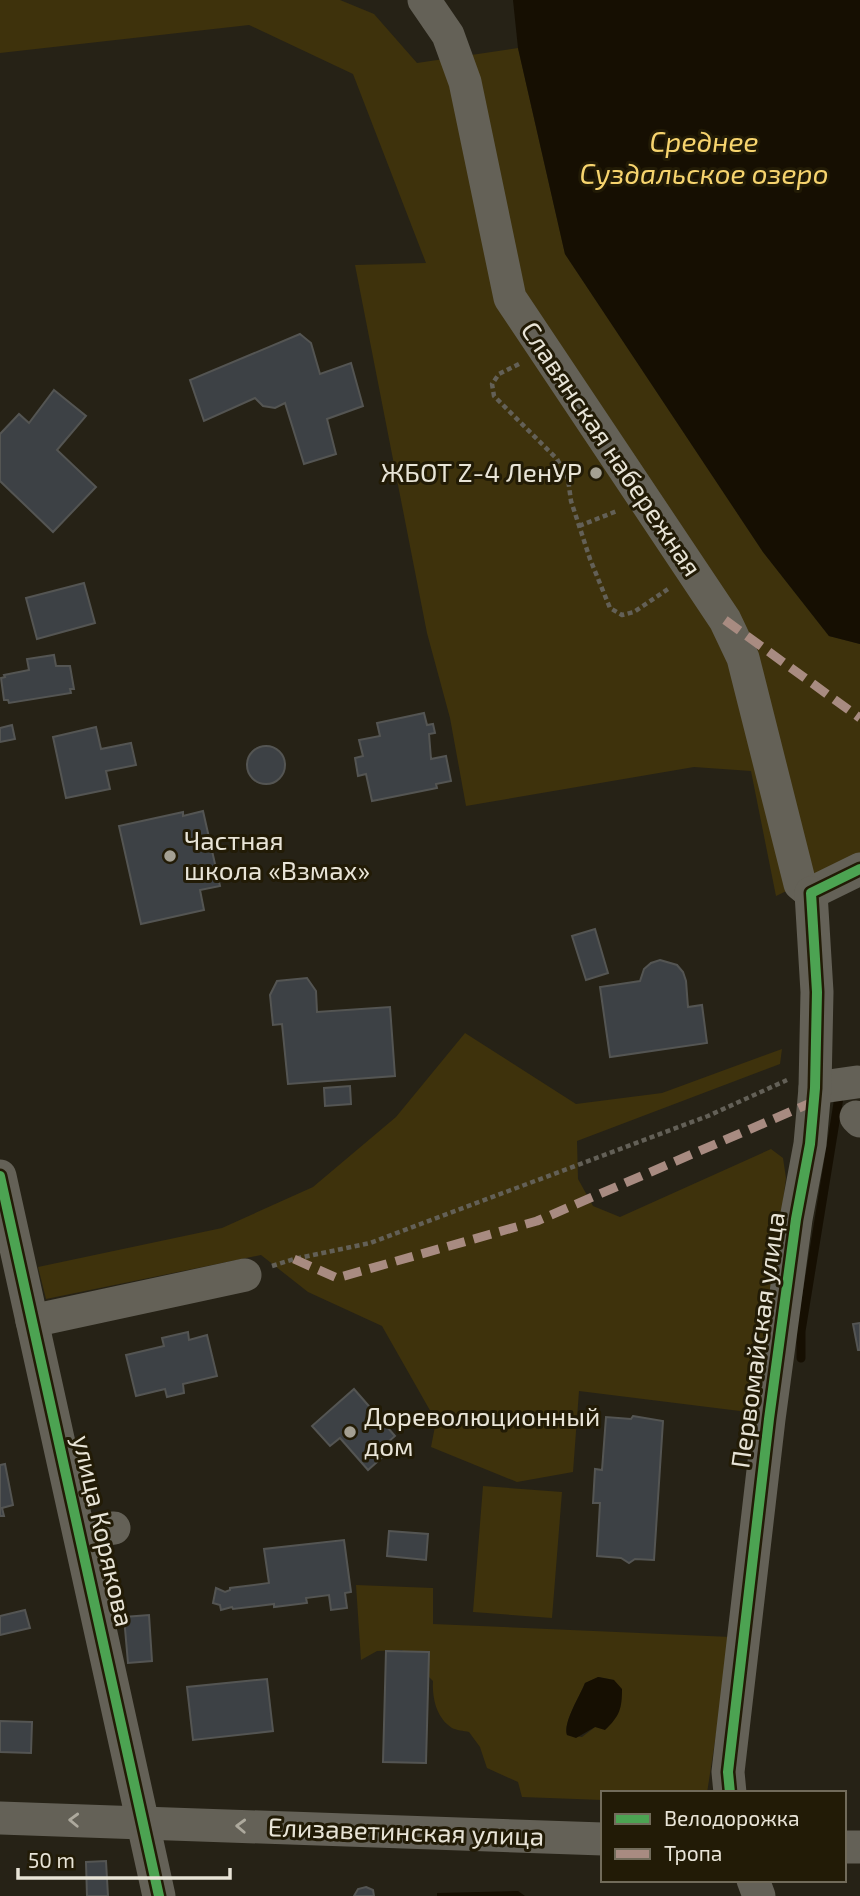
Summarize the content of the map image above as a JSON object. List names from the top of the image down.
{
  "streets": {
    "street": [
      "Славянская набережная",
      "Первомайская улица",
      "улица Корякова",
      "Елизаветинская улица"
    ]
  },
  "crossings": [
    ["Славянская набережная", "Первомайская улица"],
    ["улица Корякова", "Елизаветинская улица"]
  ],
  "one_way": ["Елизаветинская улица"],
  "water": ["Среднее Суздальское озеро"],
  "places": ["ЖБОТ Z-4 ЛенУР", "Частная школа «Взмах»", "Дореволюционный дом"],
  "legend": ["Велодорожка", "Тропа"],
  "scale_bar": "50 m"
}
